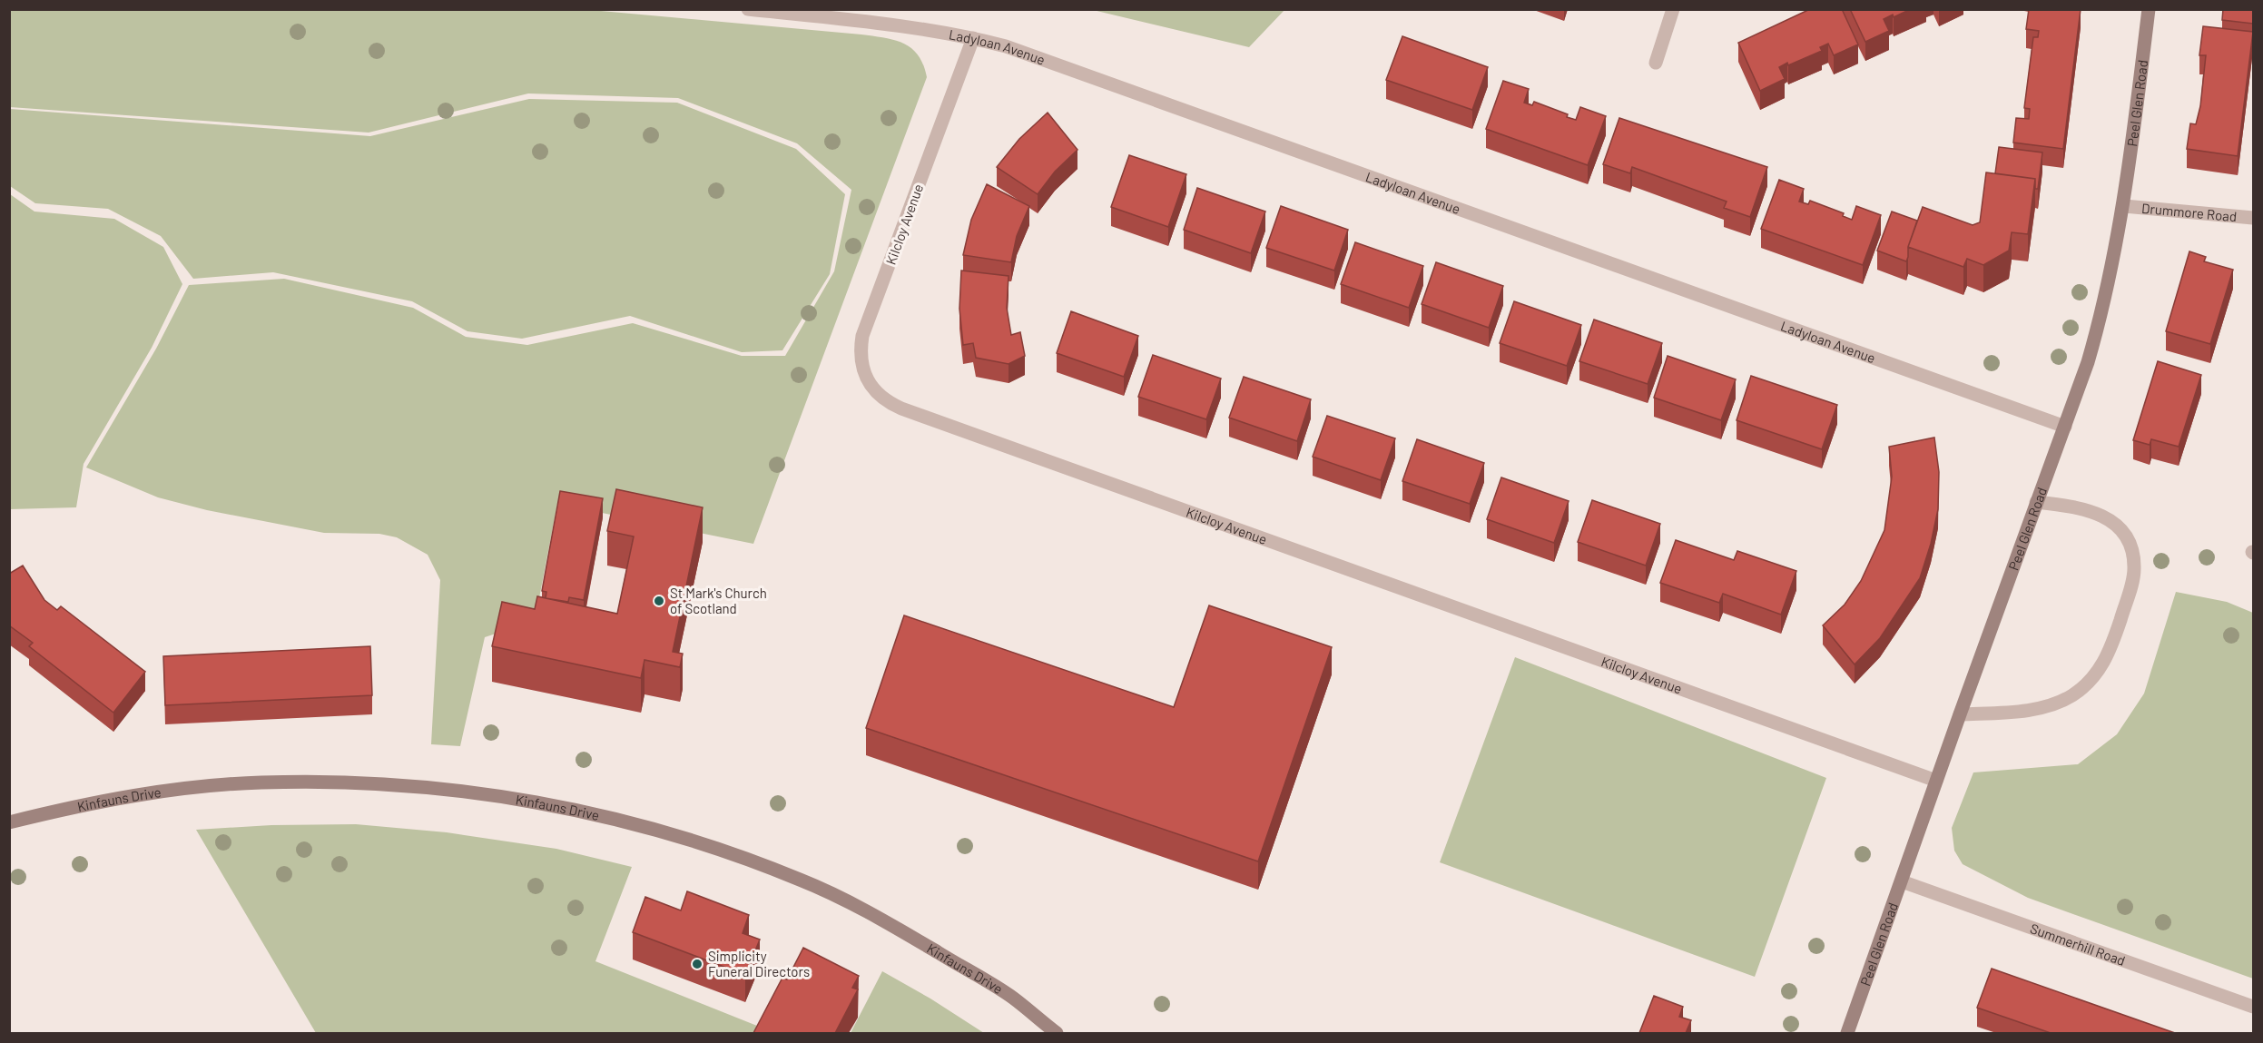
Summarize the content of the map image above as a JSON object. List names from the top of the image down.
{
  "streets": {
    "street": [
      "Ladyloan Avenue",
      "Peel Glen Road",
      "Drummore Road",
      "Kilcloy Avenue",
      "Kinfauns Drive",
      "Summerhill Road"
    ]
  },
  "crossings": [
    ["Ladyloan Avenue", "Peel Glen Road"],
    ["Ladyloan Avenue", "Kilcloy Avenue"],
    ["Peel Glen Road", "Drummore Road"],
    ["Peel Glen Road", "Kilcloy Avenue"],
    ["Peel Glen Road", "Summerhill Road"]
  ],
  "places": ["St Mark's Church of Scotland", "Simplicity Funeral Directors"]
}
